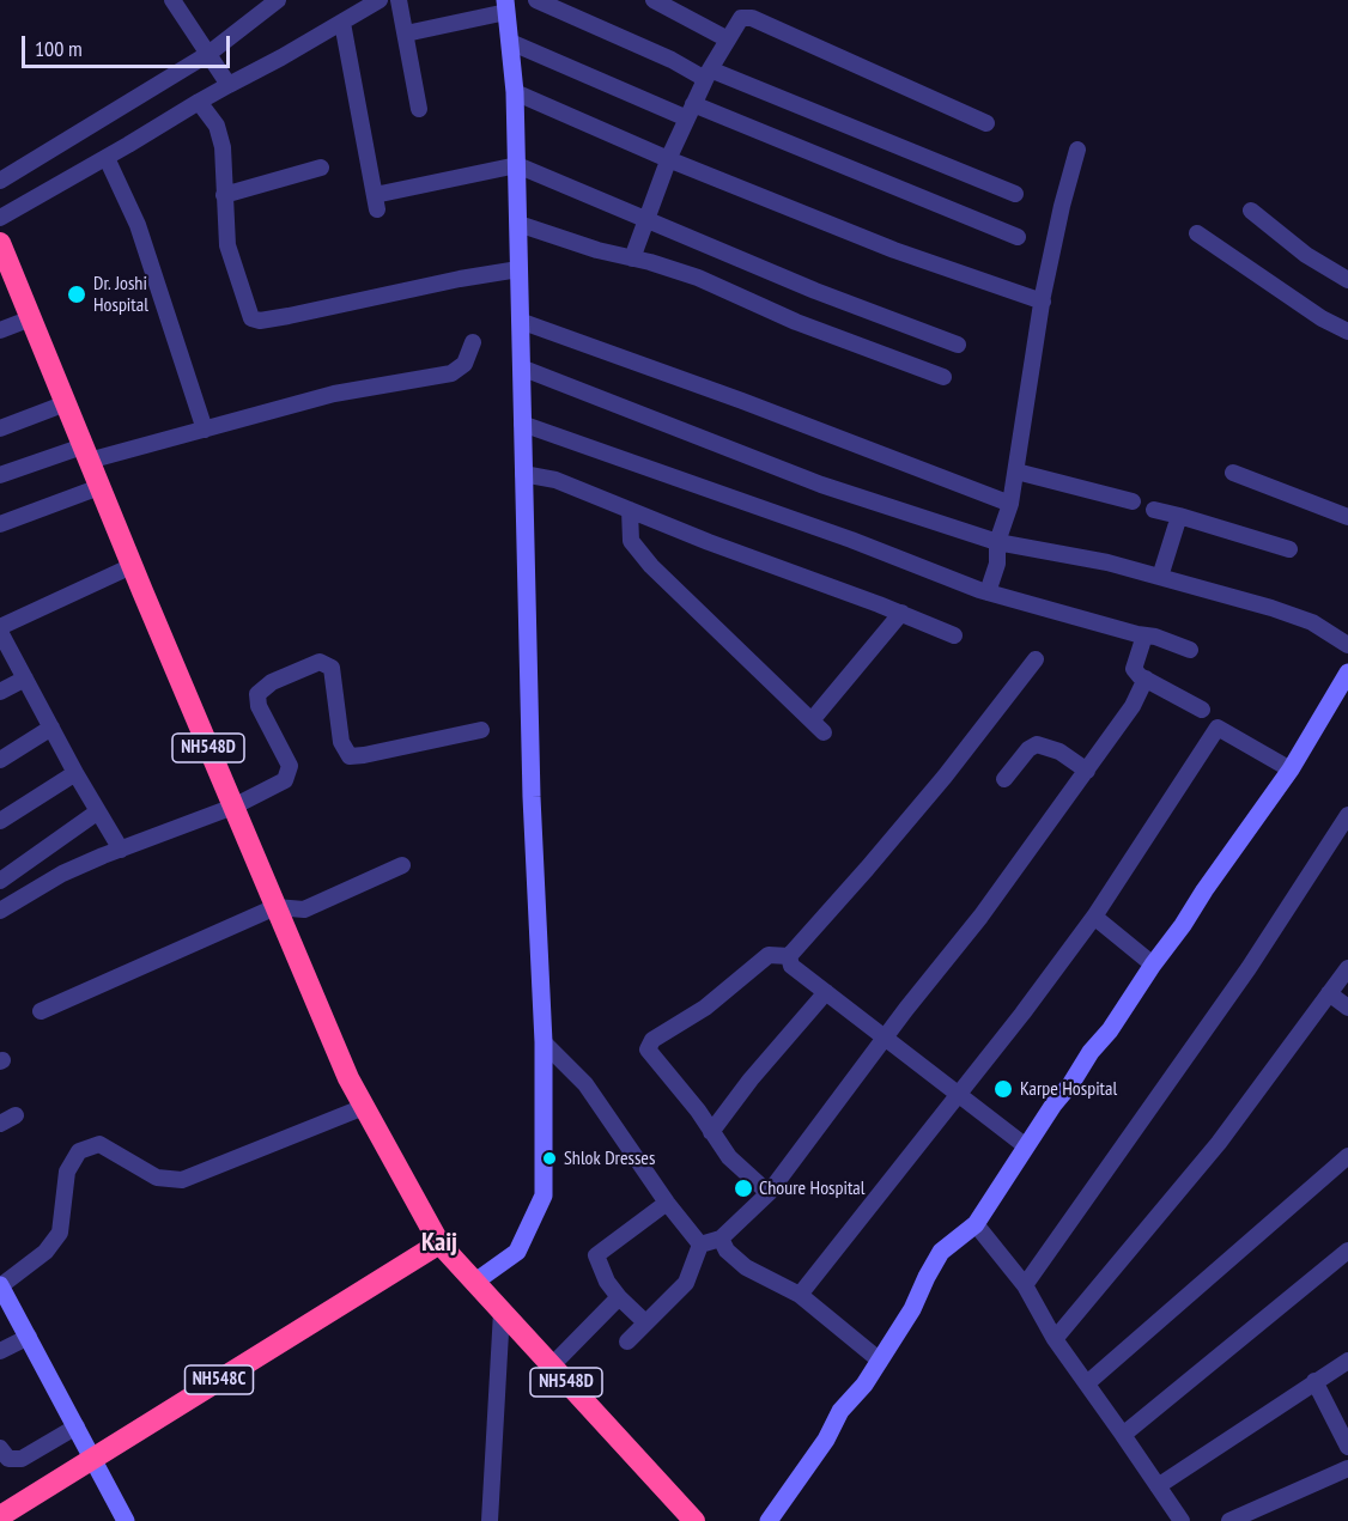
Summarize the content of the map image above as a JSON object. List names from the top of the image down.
{
  "streets": {
    "highway": ["NH548D", "NH548C"]
  },
  "crossings": [
    ["NH548D", "NH548C"]
  ],
  "districts": ["Kaij"],
  "places": [
    "Dr. Joshi Hospital",
    "Karpe Hospital",
    "Shlok Dresses",
    "Choure Hospital"
  ],
  "scale_bar": "100 m"
}
